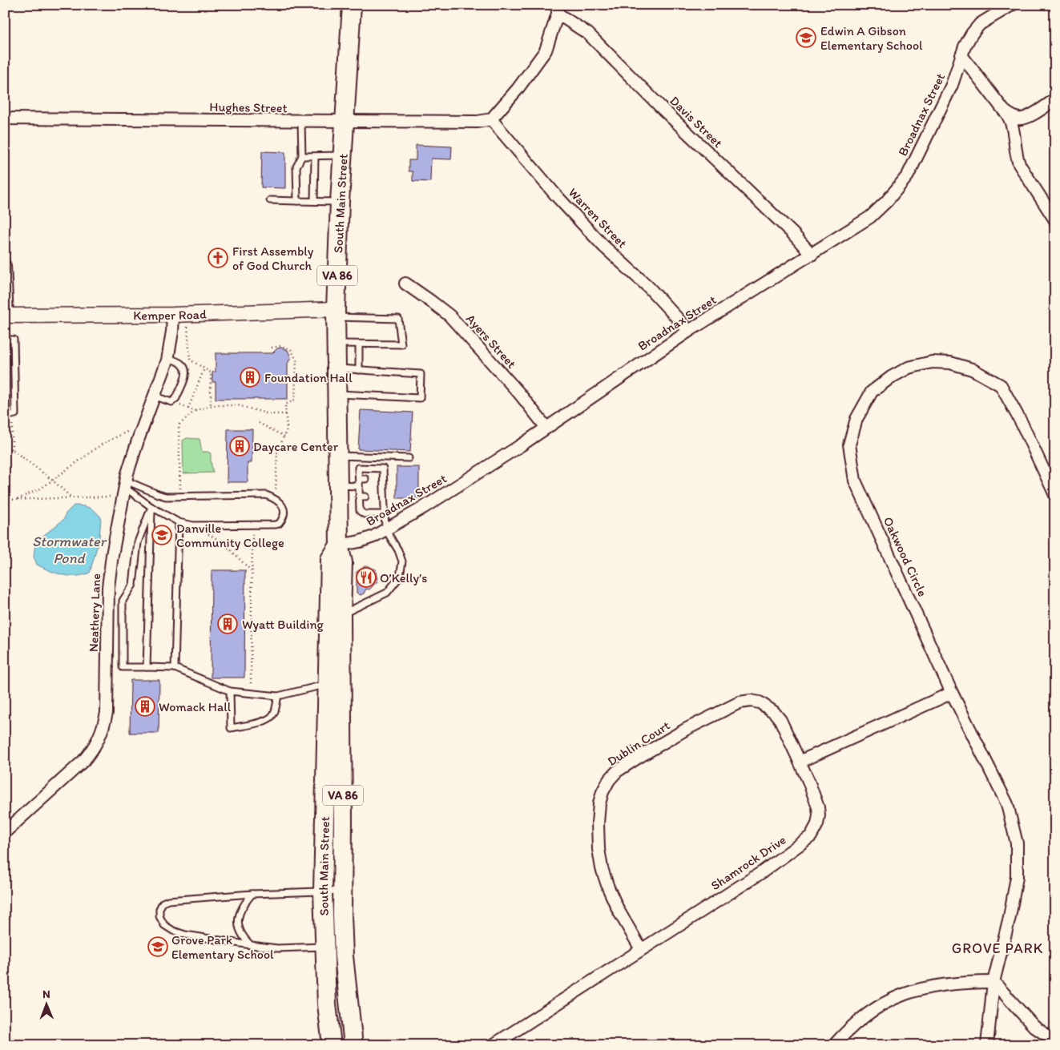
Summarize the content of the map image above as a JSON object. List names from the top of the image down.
{
  "streets": {
    "main road": ["South Main Street", "VA 86"],
    "street": [
      "Hughes Street",
      "Broadnax Street",
      "Davis Street",
      "Warren Street",
      "Kemper Road",
      "Ayers Street",
      "Oakwood Circle",
      "Neathery Lane",
      "Dublin Court",
      "Shamrock Drive"
    ]
  },
  "crossings": [
    ["Hughes Street", "South Main Street"],
    ["Hughes Street", "Warren Street"],
    ["Broadnax Street", "Davis Street"],
    ["Broadnax Street", "South Main Street"],
    ["Broadnax Street", "Warren Street"],
    ["Broadnax Street", "Ayers Street"],
    ["South Main Street", "Kemper Road"],
    ["Kemper Road", "Neathery Lane"],
    ["Dublin Court", "Shamrock Drive"]
  ],
  "districts": ["GROVE PARK"],
  "water": ["Stormwater Pond"],
  "places": {
    "school or university": ["Edwin A Gibson Elementary School", "Danville Community College", "Grove Park Elementary School"],
    "church": ["First Assembly of God Church"],
    "building": [
      "Foundation Hall",
      "Daycare Center",
      "Wyatt Building",
      "Womack Hall"
    ],
    "restaurant": ["O’Kelly’s"]
  },
  "north": "top"
}
